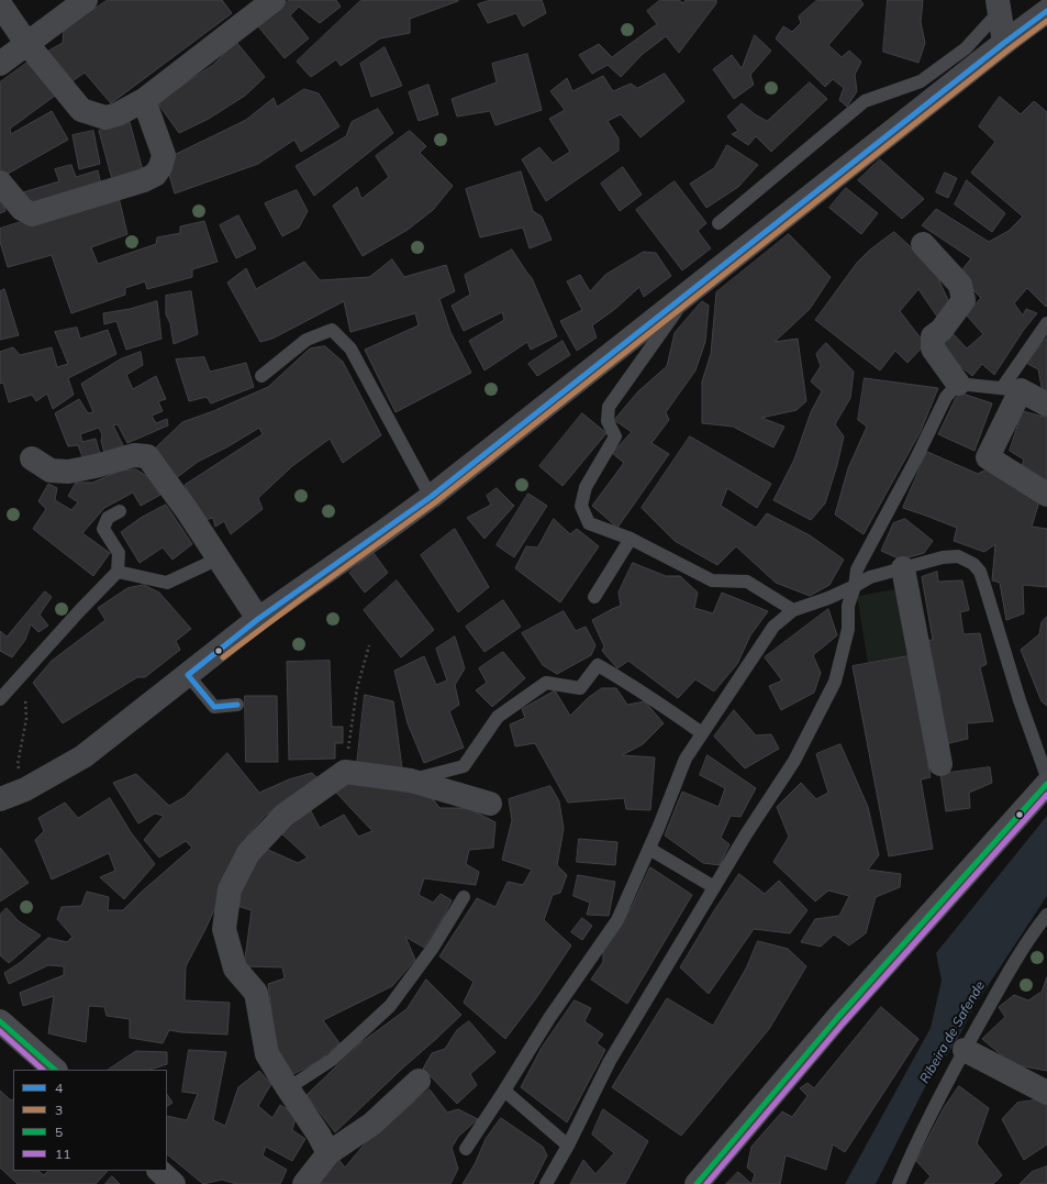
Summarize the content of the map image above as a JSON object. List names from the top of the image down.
{
  "water": ["Ribeira de Safende"],
  "lines": [
    "transit line 4",
    "transit line 3",
    "transit line 5",
    "transit line 11"
  ],
  "legend": [
    "4",
    "3",
    "5",
    "11"
  ]
}
